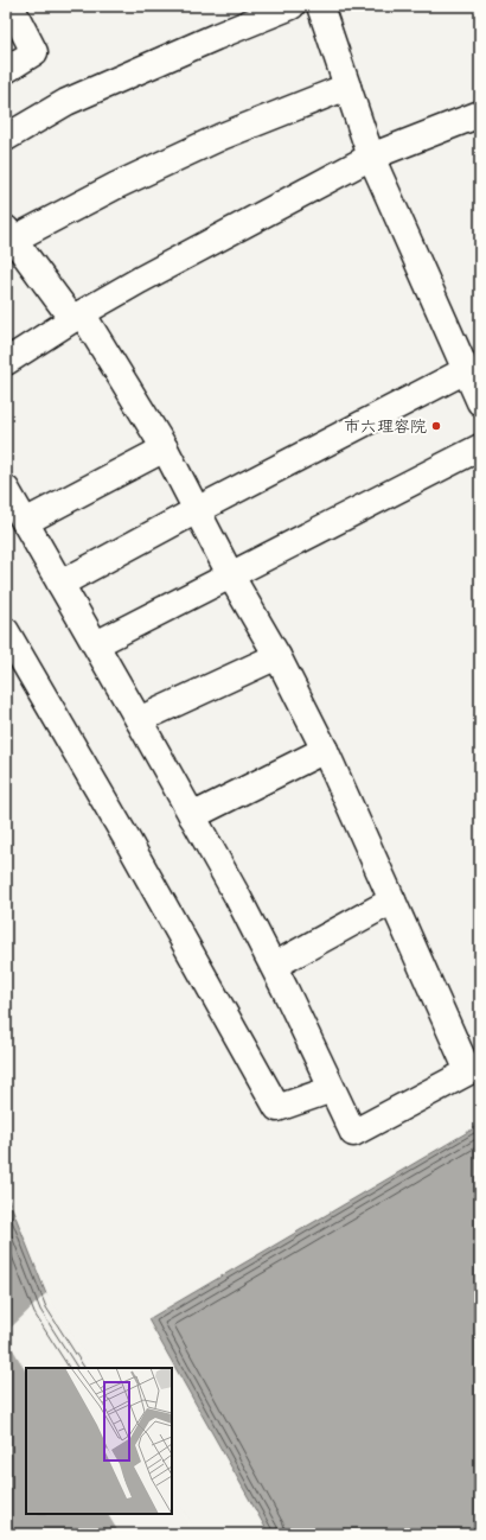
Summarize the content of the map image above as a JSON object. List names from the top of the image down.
{
  "places": ["市六理容院"]
}
